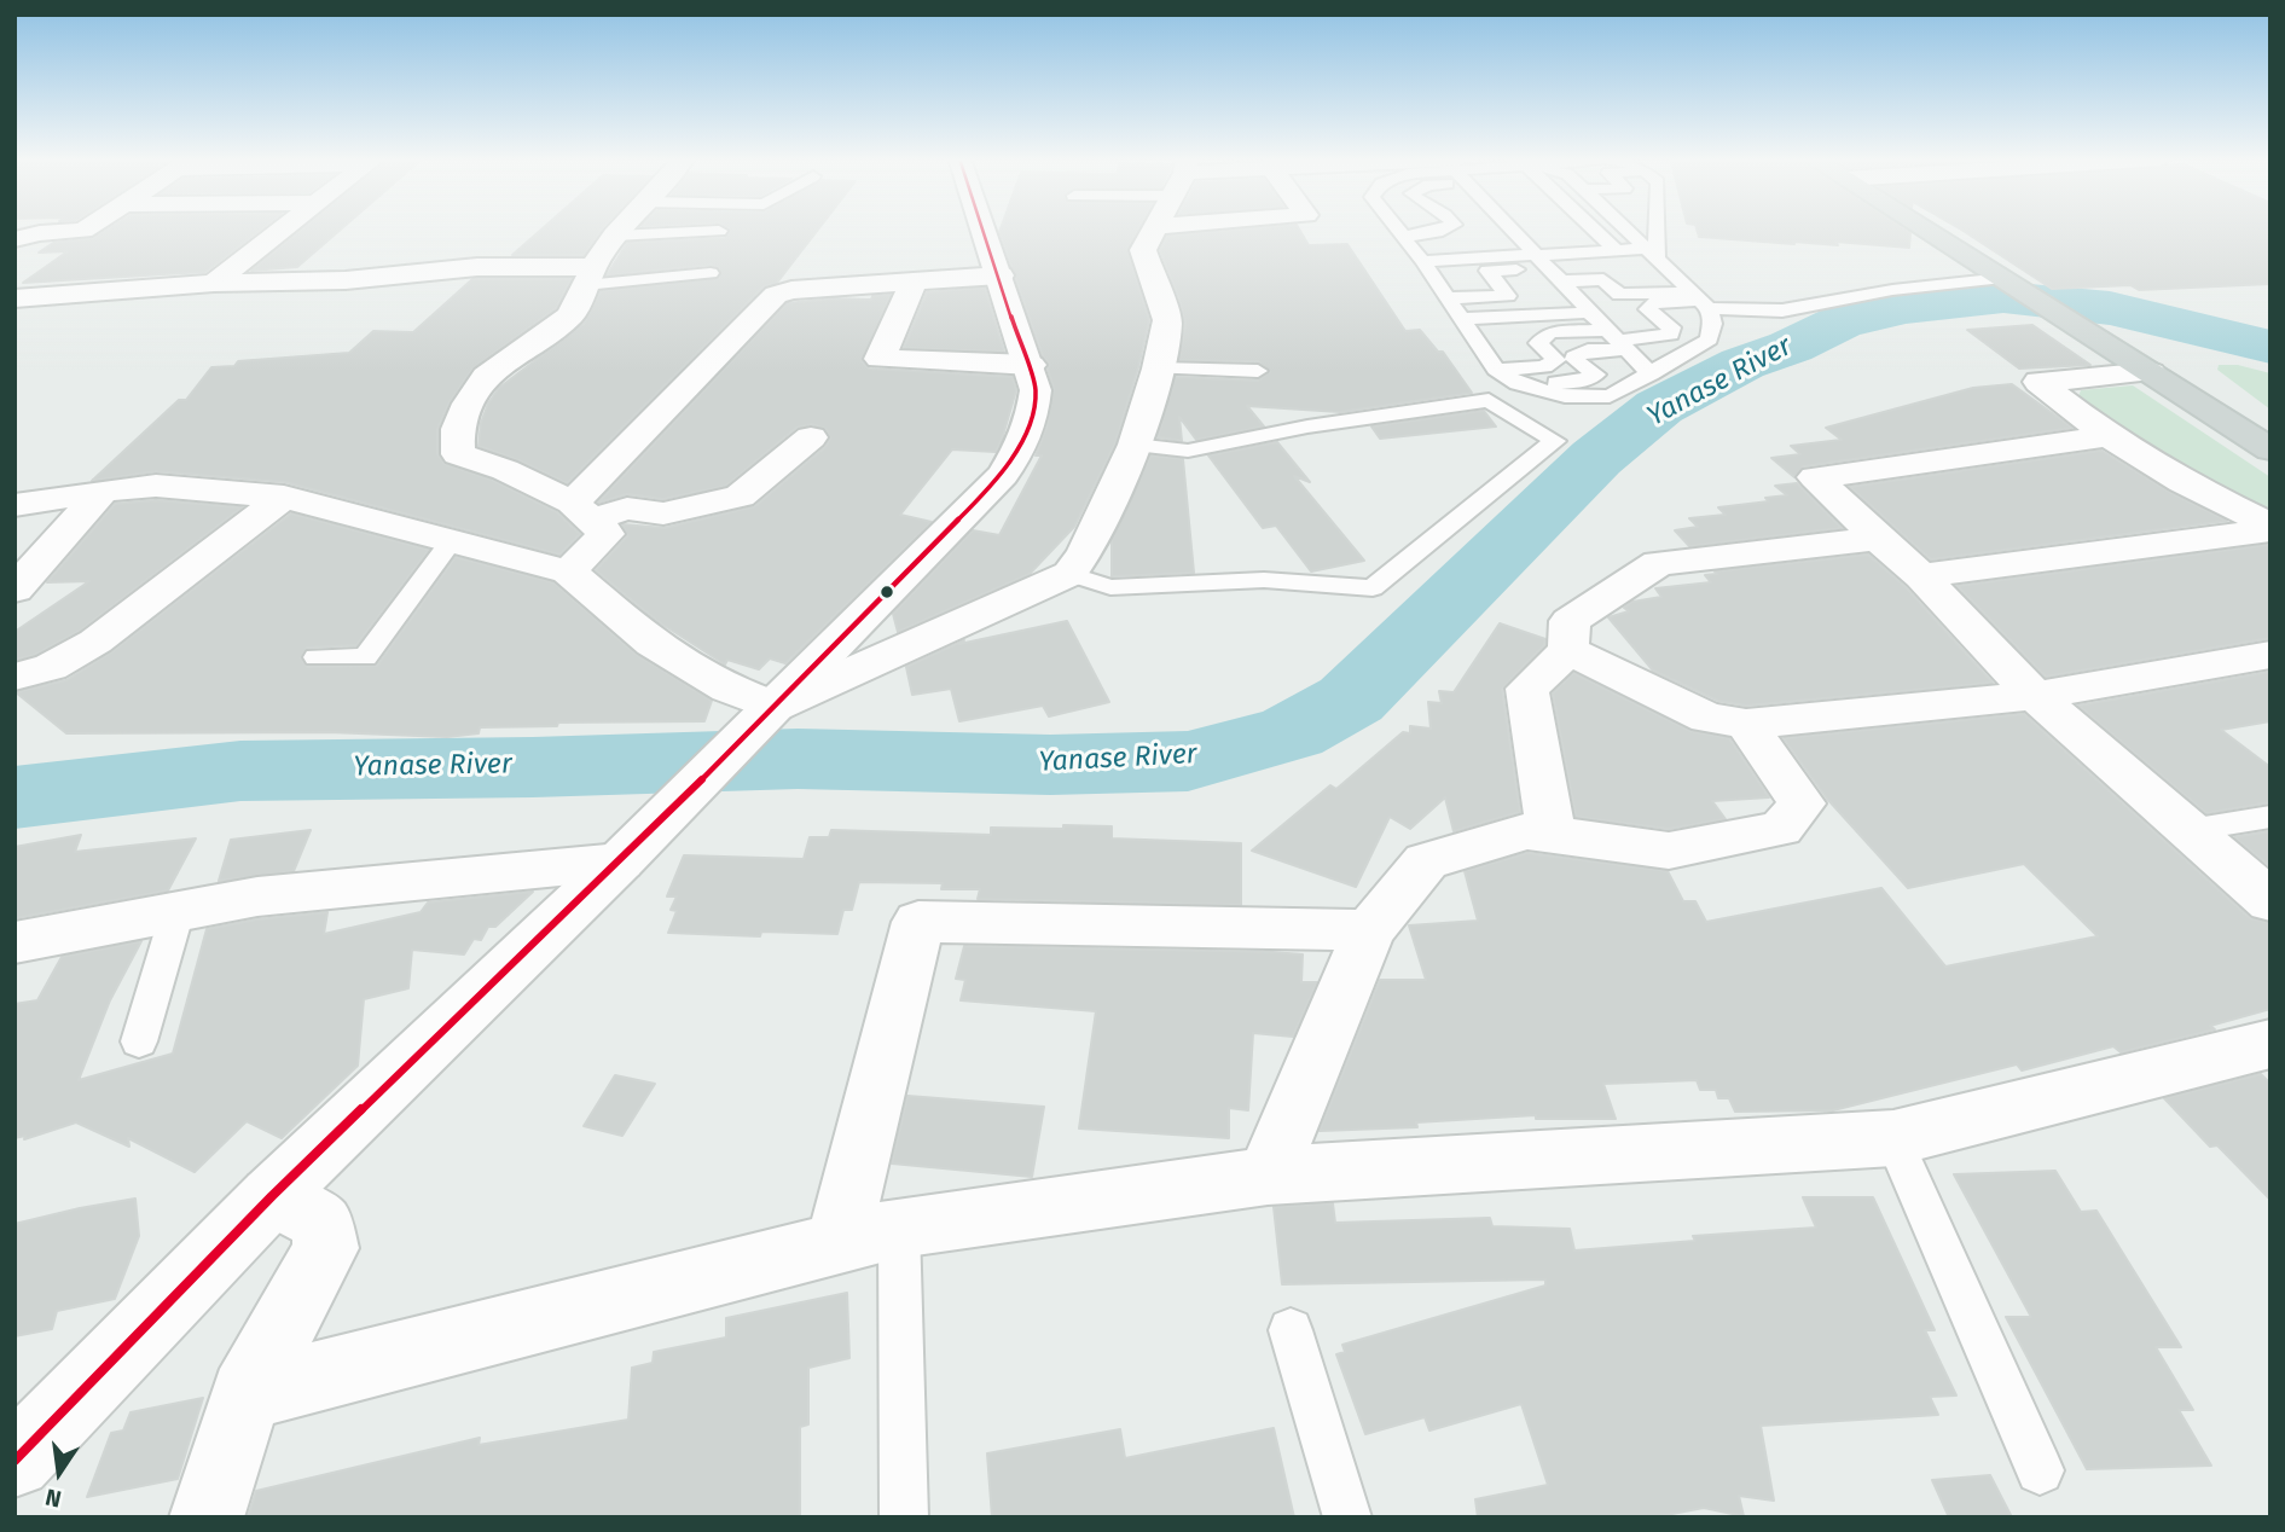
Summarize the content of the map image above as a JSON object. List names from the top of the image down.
{
  "water": ["Yanase River"],
  "north": "bottom"
}
